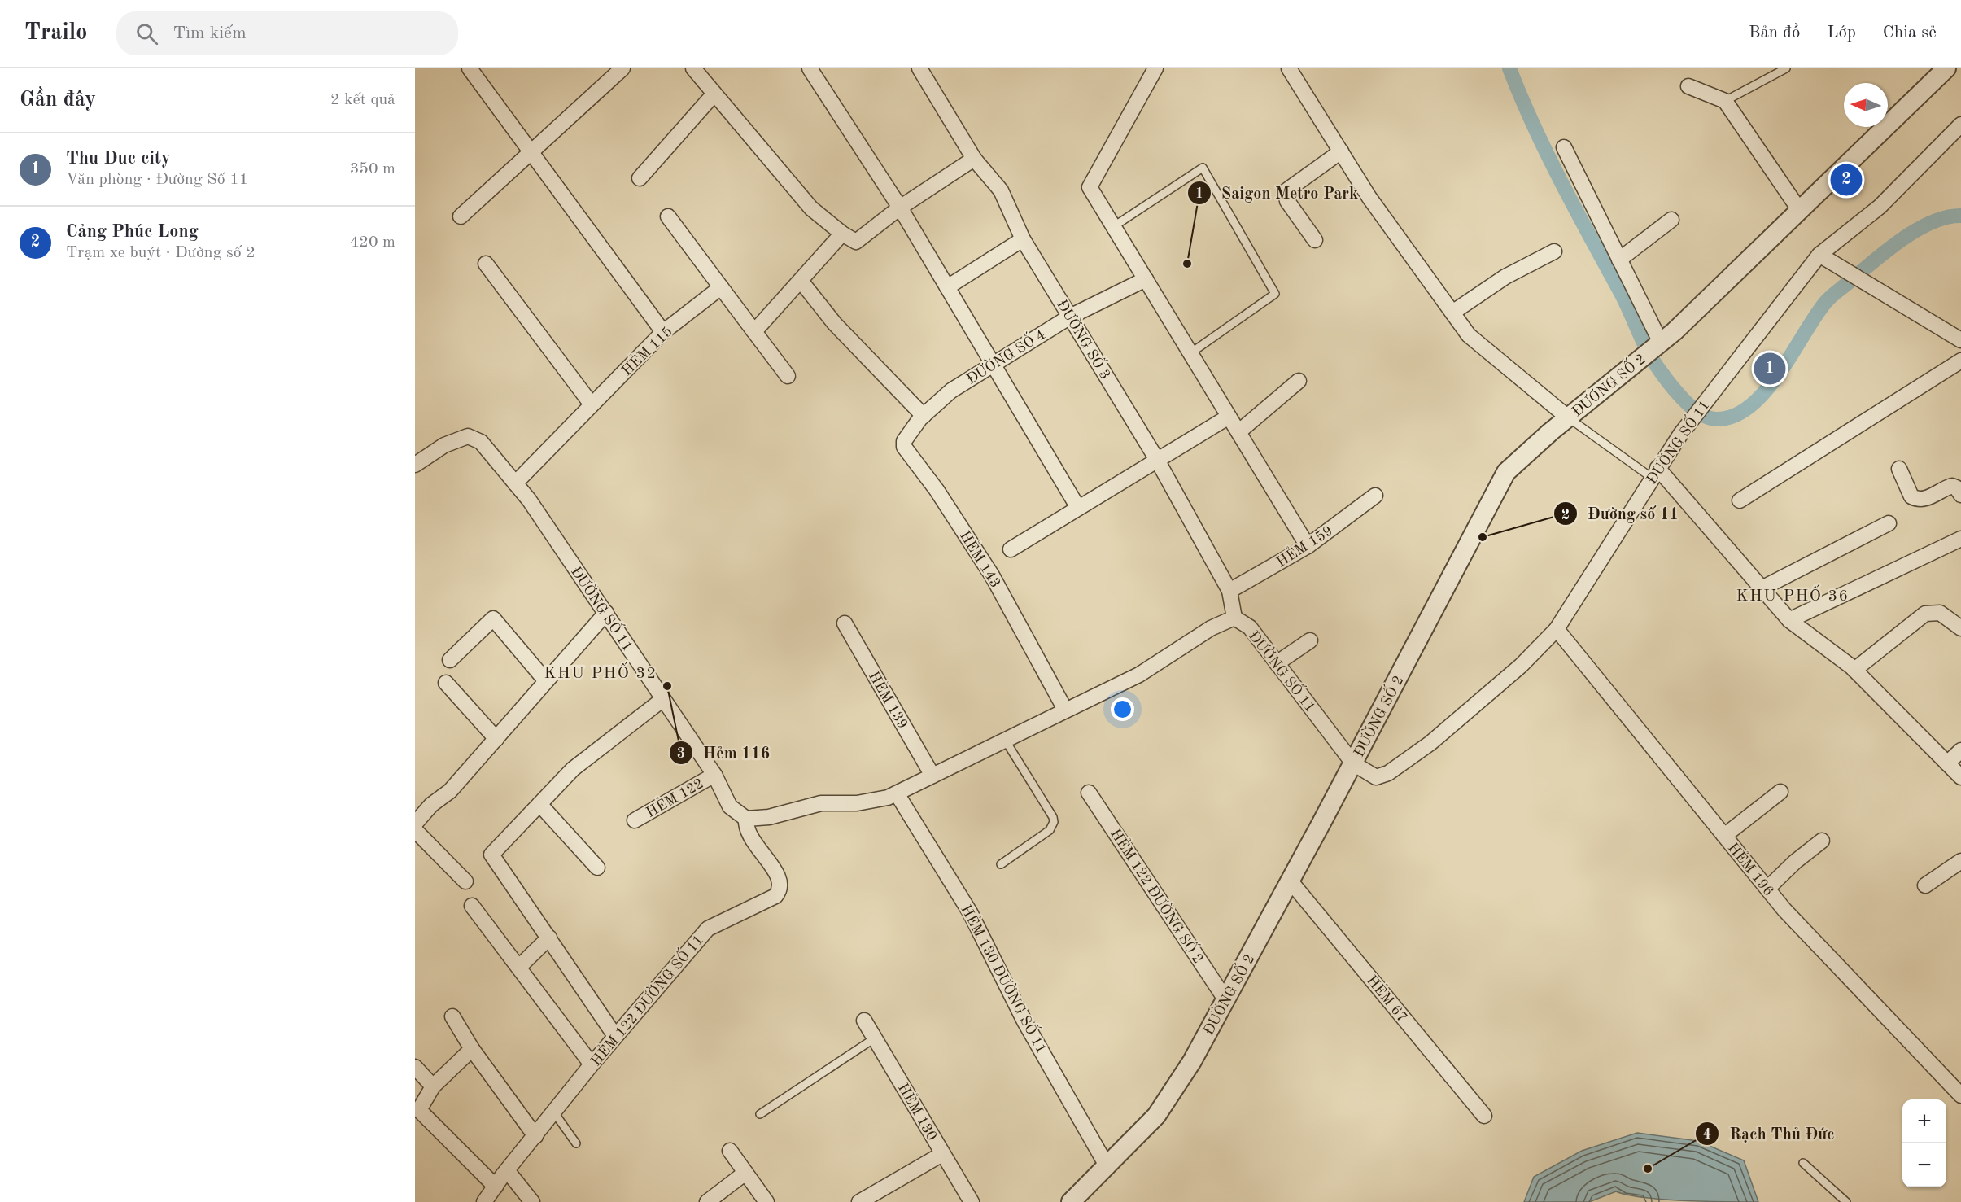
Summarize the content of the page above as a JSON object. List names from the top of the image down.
{
  "streets": {
    "street": [
      "ĐƯỜNG SỐ 3",
      "HẺM 115",
      "ĐƯỜNG SỐ 4",
      "ĐƯỜNG SỐ 2",
      "ĐƯỜNG SỐ 11",
      "HẺM 159",
      "HẺM 143",
      "HẺM 139",
      "HẺM 122",
      "HẺM 196",
      "HẺM 122 ĐƯỜNG SỐ 2",
      "HẺM 130 ĐƯỜNG SỐ 11",
      "HẺM 67",
      "HẺM 122 ĐƯỜNG SỐ 11",
      "HẺM 130"
    ]
  },
  "crossings": [
    ["ĐƯỜNG SỐ 3", "ĐƯỜNG SỐ 4"],
    ["ĐƯỜNG SỐ 3", "ĐƯỜNG SỐ 11"],
    ["ĐƯỜNG SỐ 3", "HẺM 159"],
    ["HẺM 115", "ĐƯỜNG SỐ 11"],
    ["ĐƯỜNG SỐ 4", "HẺM 143"],
    ["ĐƯỜNG SỐ 2", "ĐƯỜNG SỐ 11"],
    ["ĐƯỜNG SỐ 2", "HẺM 122 ĐƯỜNG SỐ 2"],
    ["ĐƯỜNG SỐ 2", "HẺM 130 ĐƯỜNG SỐ 11"],
    ["ĐƯỜNG SỐ 2", "HẺM 67"],
    ["ĐƯỜNG SỐ 11", "HẺM 122"],
    ["ĐƯỜNG SỐ 11", "HẺM 196"],
    ["ĐƯỜNG SỐ 11", "HẺM 122 ĐƯỜNG SỐ 11"]
  ],
  "districts": ["KHU PHỐ 36", "KHU PHỐ 32"],
  "places": [
    "Saigon Metro Park",
    "Đường số 11",
    "Hẻm 116",
    "Rạch Thủ Đức"
  ],
  "north": "left",
  "page": {
    "header": "Trailo",
    "search": "Tìm kiếm",
    "nav": ["Bản đồ", "Lớp", "Chia sẻ"],
    "heading": ["Gần đây", "2 kết quả"],
    "list": [
      {
        "mark": "1",
        "name": "Thu Duc city",
        "note": "Văn phòng · Đường Số 11",
        "value": "350 m"
      },
      {
        "mark": "2",
        "name": "Cảng Phúc Long",
        "note": "Trạm xe buýt · Đường số 2",
        "value": "420 m"
      }
    ],
    "pins": ["2", "1"],
    "map_buttons": ["+", "−"]
  }
}
